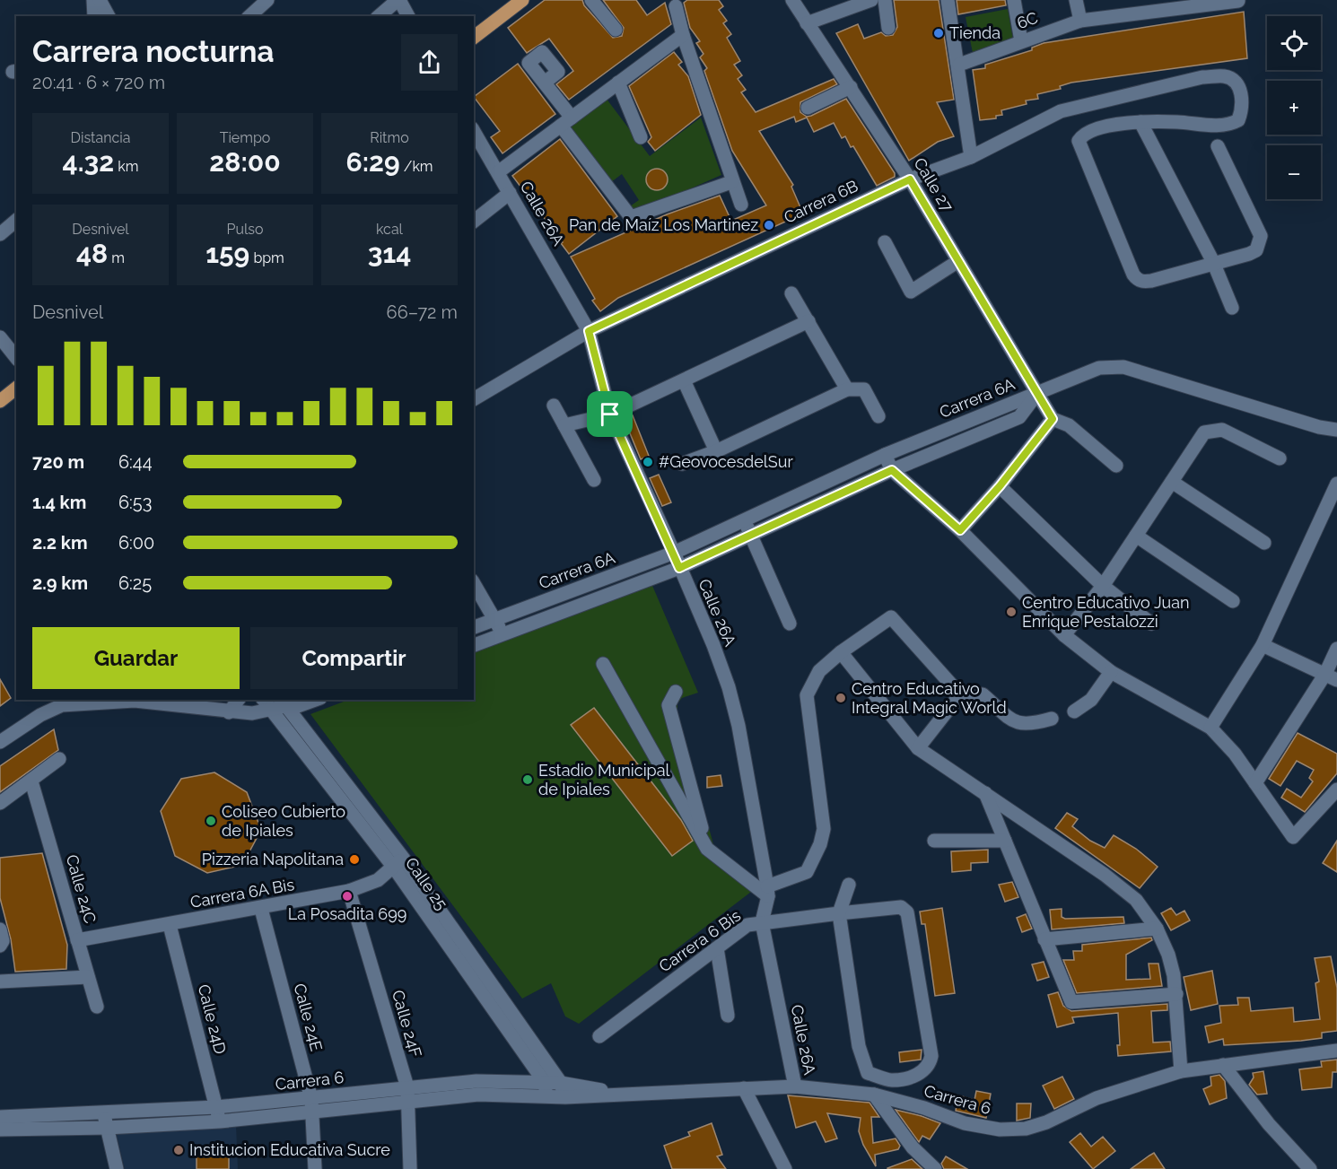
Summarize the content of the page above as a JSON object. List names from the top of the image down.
{
  "streets": {
    "street": [
      "6C",
      "Calle 27",
      "Carrera 6B",
      "Calle 26A",
      "Carrera 6A",
      "Calle 25",
      "Calle 24C",
      "Carrera 6A Bis",
      "Carrera 6 Bis",
      "Calle 24E",
      "Calle 24D",
      "Calle 24F",
      "Carrera 6"
    ]
  },
  "crossings": [
    ["Calle 27", "Carrera 6B"],
    ["Calle 27", "Carrera 6A"],
    ["Carrera 6B", "Calle 26A"],
    ["Calle 26A", "Carrera 6A"],
    ["Calle 26A", "Carrera 6 Bis"],
    ["Calle 26A", "Carrera 6"],
    ["Calle 25", "Carrera 6A Bis"],
    ["Calle 25", "Carrera 6"],
    ["Calle 24C", "Carrera 6A Bis"],
    ["Carrera 6A Bis", "Calle 24E"],
    ["Carrera 6A Bis", "Calle 24D"],
    ["Carrera 6A Bis", "Calle 24F"],
    ["Calle 24E", "Carrera 6"],
    ["Calle 24D", "Carrera 6"],
    ["Calle 24F", "Carrera 6"]
  ],
  "places": [
    "Tienda",
    "Pan de Maíz Los Martinez",
    "#GeovocesdelSur",
    "Centro Educativo Juan Enrique Pestalozzi",
    "Centro Educativo Integral Magic World",
    "Estadio Municipal de Ipiales",
    "Coliseo Cubierto de Ipiales",
    "Pizzeria Napolitana",
    "La Posadita 699",
    "Institucion Educativa Sucre"
  ],
  "page": {
    "map_buttons": ["+", "−"],
    "heading": ["Carrera nocturna", "20:41 · 6 × 720 m"],
    "stats": [
      ["Distancia", "4.32 km"],
      ["Tiempo", "28:00"],
      ["Ritmo", "6:29 /km"],
      ["Desnivel", "48 m"],
      ["Pulso", "159 bpm"],
      ["kcal", "314"]
    ],
    "chart": ["Desnivel", "66–72 m"],
    "list": [
      {
        "name": "720 m",
        "note": "6:44"
      },
      {
        "name": "1.4 km",
        "note": "6:53"
      },
      {
        "name": "2.2 km",
        "note": "6:00"
      },
      {
        "name": "2.9 km",
        "note": "6:25"
      }
    ],
    "buttons": ["Guardar", "Compartir"]
  }
}
